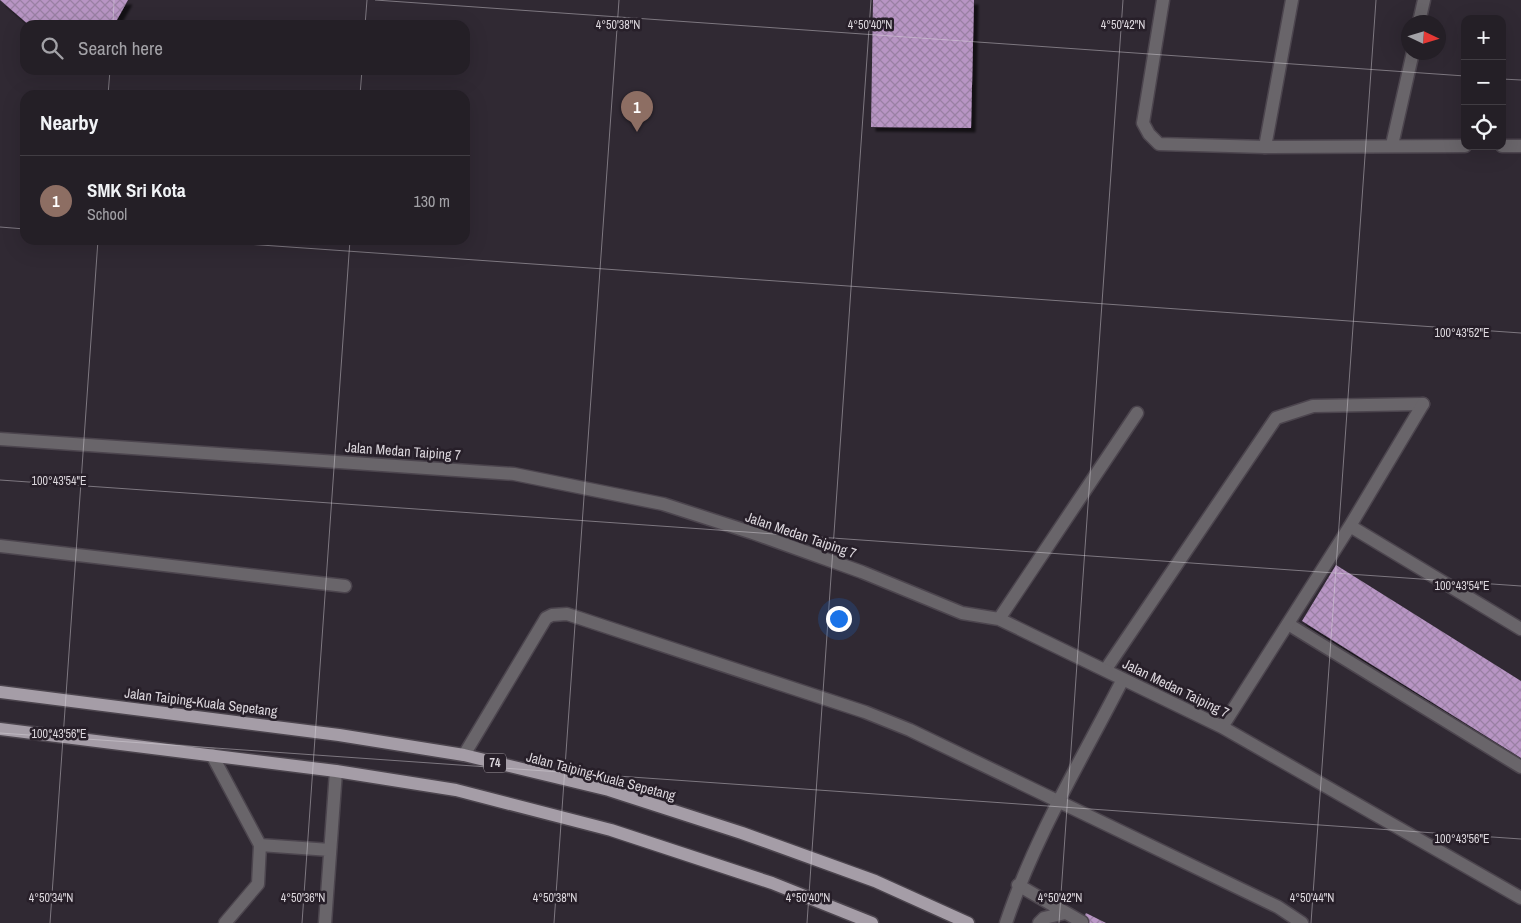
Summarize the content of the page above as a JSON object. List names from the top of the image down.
{
  "streets": {
    "main road": ["Jalan Taiping-Kuala Sepetang", "74"],
    "street": ["Jalan Medan Taiping 7"]
  },
  "north": "right",
  "page": {
    "map_buttons": ["+", "−"],
    "search": "Search here",
    "heading": "Nearby",
    "pins": "1",
    "list": [
      {
        "mark": "1",
        "name": "SMK Sri Kota",
        "note": "School",
        "value": "130 m"
      }
    ]
  },
  "coordinates": [
    "4°50'38\"N",
    "4°50'40\"N",
    "4°50'42\"N",
    "100°43'52\"E",
    "100°43'54\"E",
    "100°43'56\"E",
    "4°50'34\"N",
    "4°50'36\"N",
    "4°50'44\"N"
  ]
}
